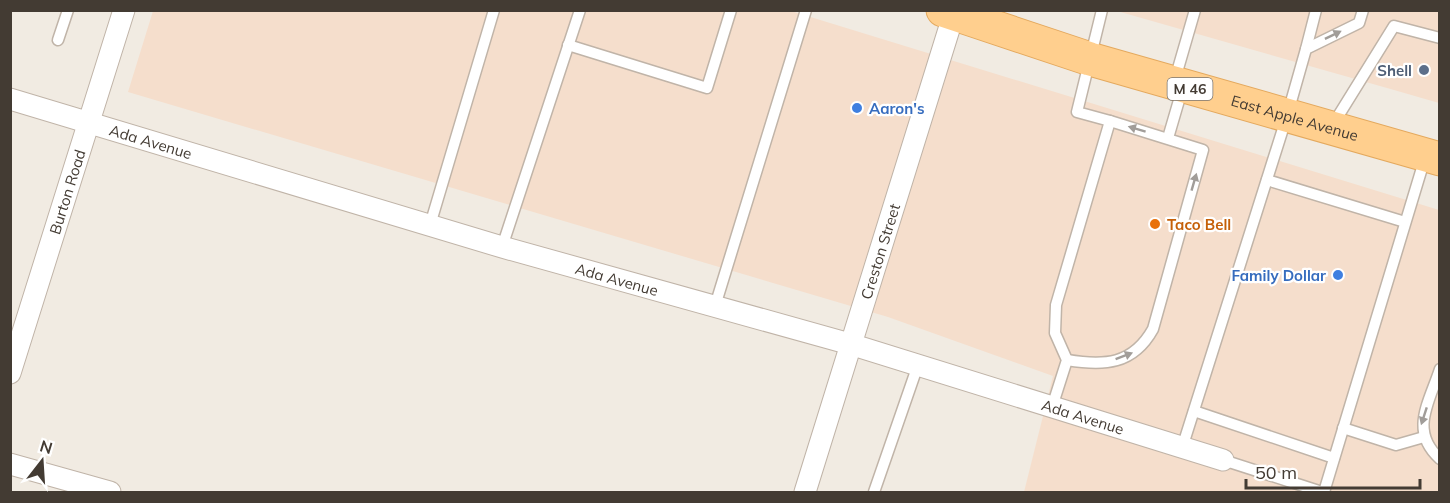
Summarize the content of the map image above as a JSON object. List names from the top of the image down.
{
  "streets": {
    "main road": ["M 46", "East Apple Avenue"],
    "street": ["Ada Avenue", "Burton Road", "Creston Street"]
  },
  "crossings": [
    ["East Apple Avenue", "Creston Street"],
    ["Ada Avenue", "Burton Road"],
    ["Ada Avenue", "Creston Street"]
  ],
  "places": [
    "Shell",
    "Aaron's",
    "Taco Bell",
    "Family Dollar"
  ],
  "scale_bar": "50 m",
  "north": "top"
}
